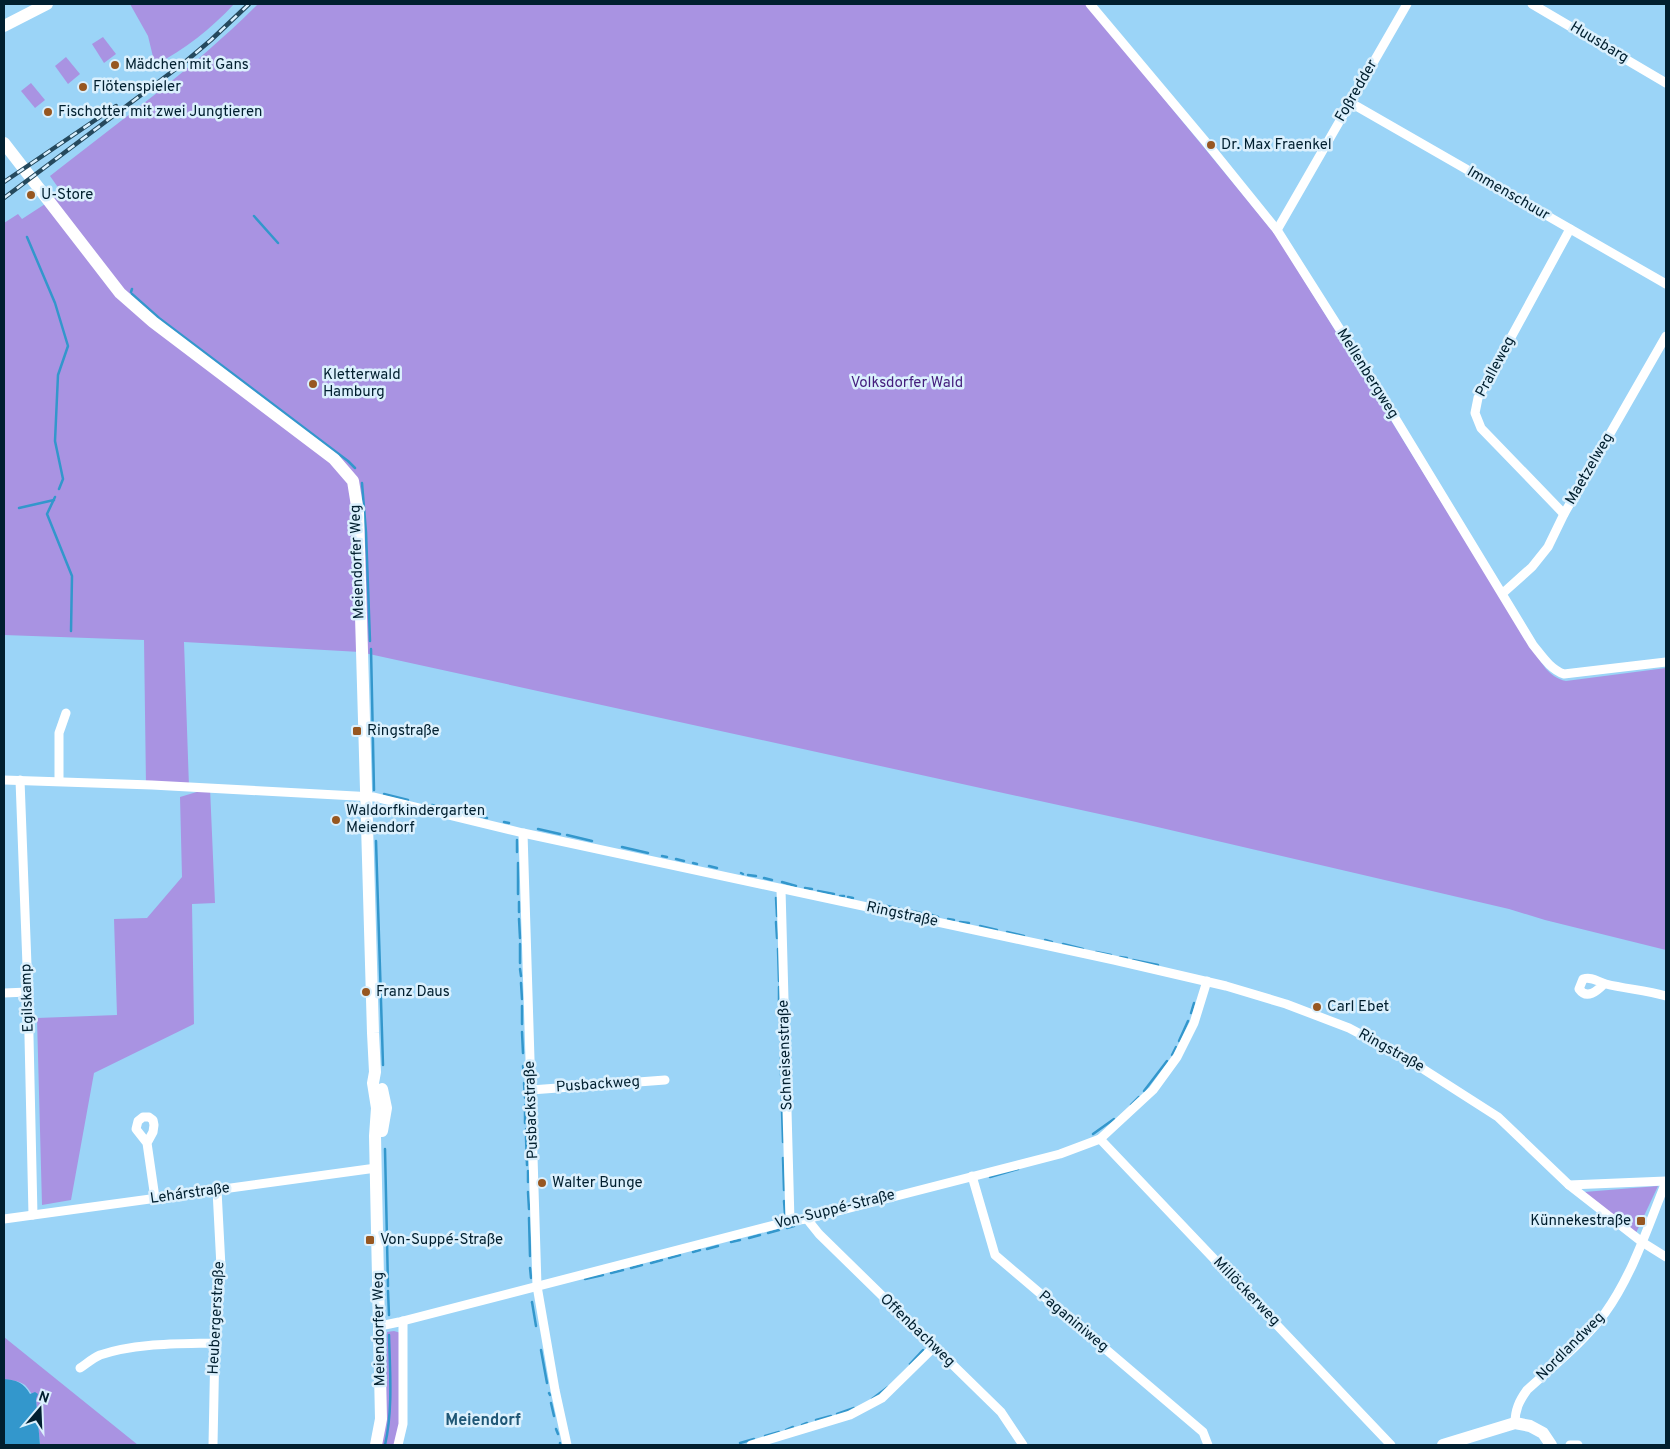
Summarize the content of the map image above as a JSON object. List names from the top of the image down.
{
  "streets": {
    "street": [
      "Huusbarg",
      "Foßredder",
      "Immenschuur",
      "Pralleweg",
      "Mellenbergweg",
      "Maetzelweg",
      "Meiendorfer Weg",
      "Ringstraße",
      "Egilskamp",
      "Schneisenstraße",
      "Pusbackweg",
      "Pusbackstraße",
      "Lehárstraße",
      "Von-Suppé-Straße",
      "Millöckerweg",
      "Heubergerstraße",
      "Paganiniweg",
      "Offenbachweg",
      "Nordlandweg"
    ]
  },
  "crossings": [
    ["Foßredder", "Immenschuur"],
    ["Foßredder", "Mellenbergweg"],
    ["Immenschuur", "Pralleweg"],
    ["Pralleweg", "Maetzelweg"],
    ["Mellenbergweg", "Maetzelweg"],
    ["Meiendorfer Weg", "Ringstraße"],
    ["Meiendorfer Weg", "Lehárstraße"],
    ["Meiendorfer Weg", "Von-Suppé-Straße"],
    ["Ringstraße", "Egilskamp"],
    ["Ringstraße", "Schneisenstraße"],
    ["Ringstraße", "Pusbackstraße"],
    ["Ringstraße", "Von-Suppé-Straße"],
    ["Ringstraße", "Nordlandweg"],
    ["Egilskamp", "Lehárstraße"],
    ["Schneisenstraße", "Von-Suppé-Straße"],
    ["Pusbackweg", "Pusbackstraße"],
    ["Pusbackstraße", "Von-Suppé-Straße"],
    ["Lehárstraße", "Heubergerstraße"],
    ["Von-Suppé-Straße", "Millöckerweg"],
    ["Von-Suppé-Straße", "Paganiniweg"],
    ["Von-Suppé-Straße", "Offenbachweg"]
  ],
  "districts": ["Meiendorf"],
  "parks": ["Volksdorfer Wald"],
  "places": {
    "other": [
      "Mädchen mit Gans",
      "Flötenspieler",
      "Fischotter mit zwei Jungtieren",
      "Dr. Max Fraenkel",
      "U-Store",
      "Kletterwald Hamburg",
      "Waldorfkindergarten Meiendorf",
      "Franz Daus",
      "Carl Ebet",
      "Walter Bunge"
    ],
    "transit": ["Ringstraße", "Künnekestraße", "Von-Suppé-Straße"]
  },
  "north": "top"
}
